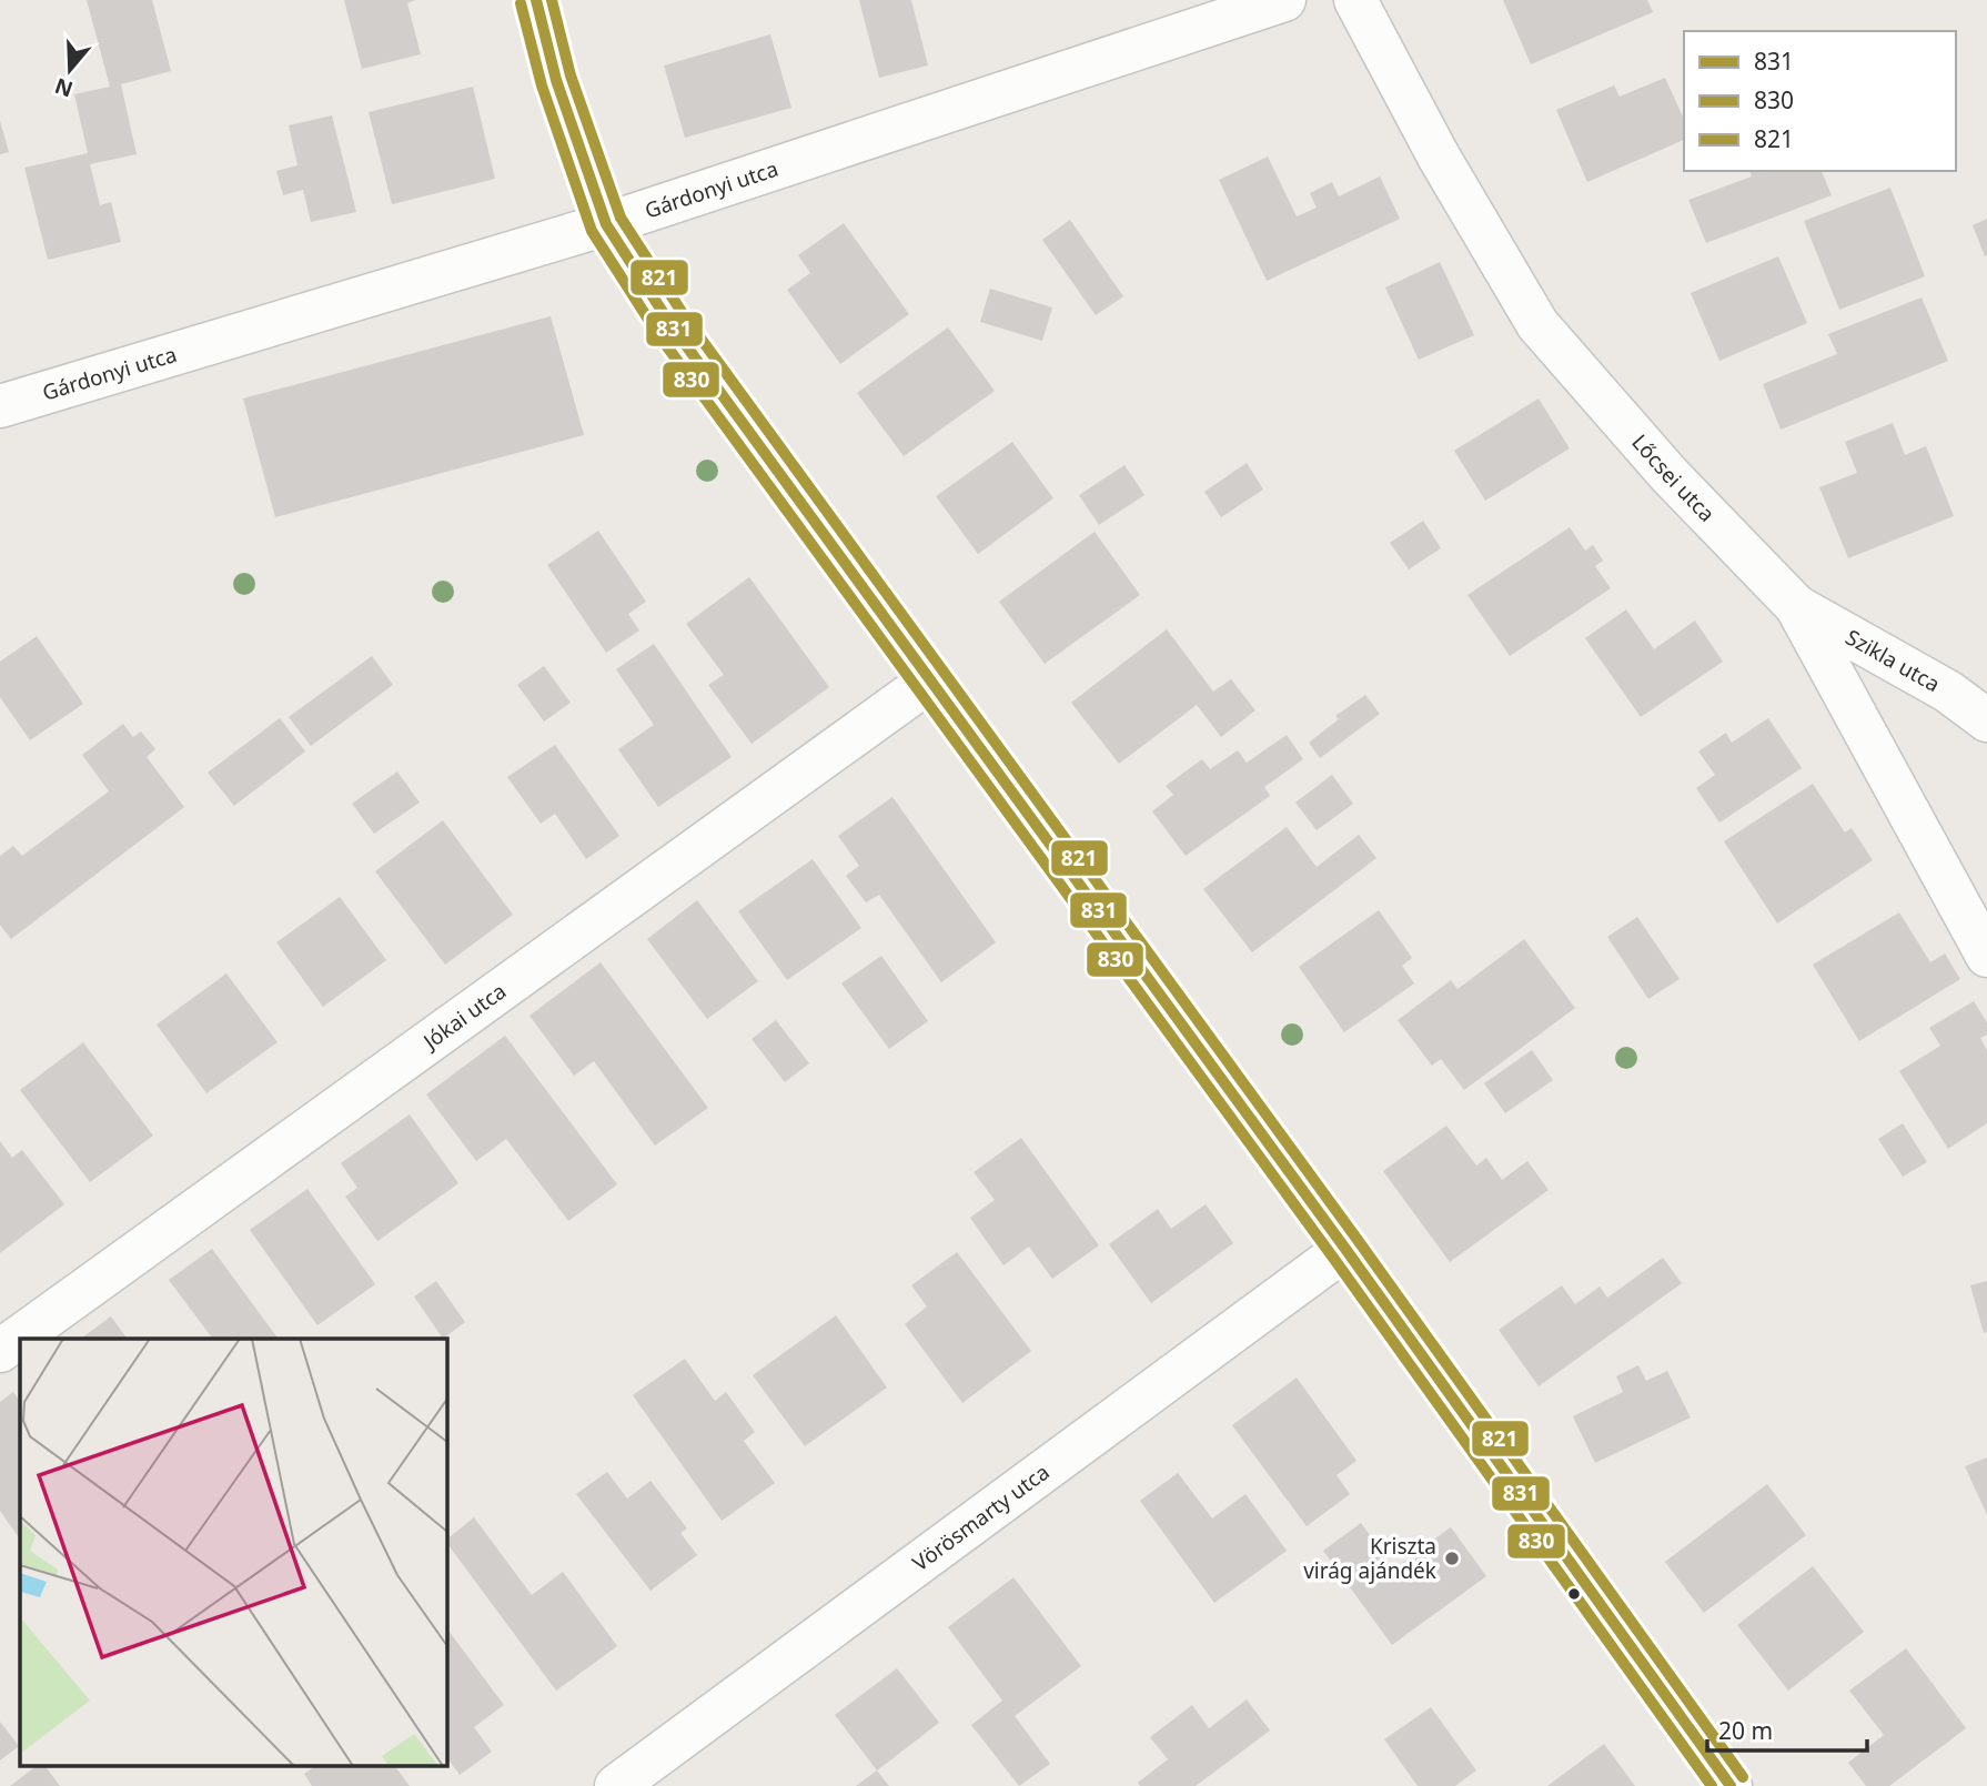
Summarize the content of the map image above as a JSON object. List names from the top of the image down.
{
  "streets": {
    "street": [
      "Gárdonyi utca",
      "Lőcsei utca",
      "Szikla utca",
      "Jókai utca",
      "Vörösmarty utca"
    ]
  },
  "crossings": [
    ["Lőcsei utca", "Szikla utca"]
  ],
  "places": ["Kriszta virág ajándék"],
  "lines": ["transit line 831", "transit line 821", "transit line 830"],
  "legend": ["831", "830", "821"],
  "scale_bar": "20 m",
  "north": "bottom"
}
